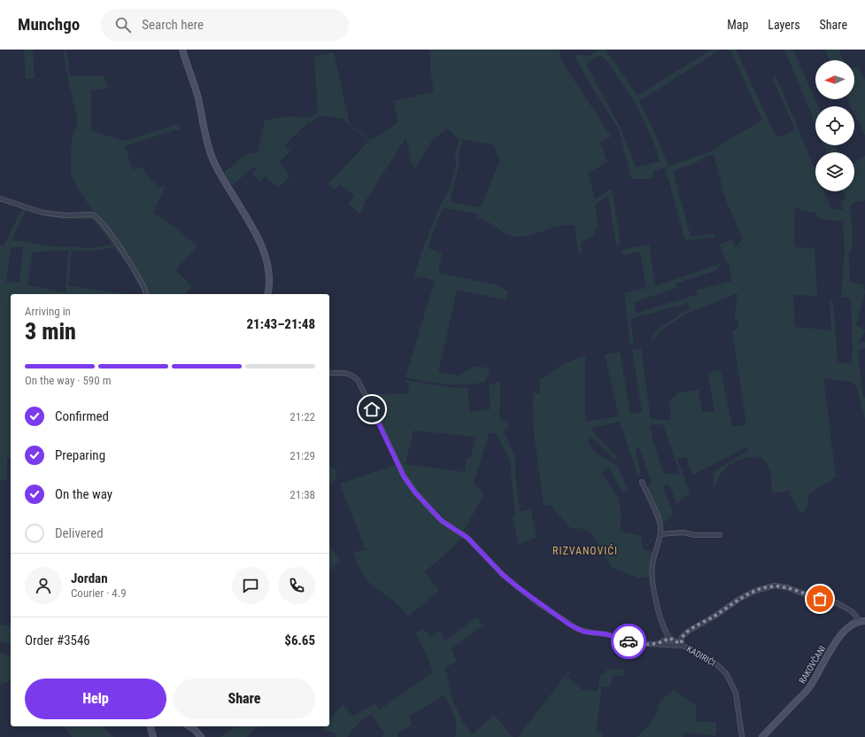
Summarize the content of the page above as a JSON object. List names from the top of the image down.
{
  "streets": {
    "street": ["KADIRIĆI", "RAKOVČANI"]
  },
  "districts": ["RIZVANOVIĆI"],
  "north": "left",
  "page": {
    "header": "Munchgo",
    "search": "Search here",
    "nav": ["Map", "Layers", "Share"],
    "heading": ["3 min", "Arriving in", "21:43–21:48"],
    "panel": [
      "Jordan",
      "Courier · 4.9",
      "Order #3546",
      "$6.65"
    ],
    "bar": "On the way · 590 m",
    "list": [
      ["Confirmed", "21:22"],
      ["Preparing", "21:29"],
      ["On the way", "21:38"],
      "Delivered"
    ],
    "buttons": ["Help", "Share"]
  }
}
